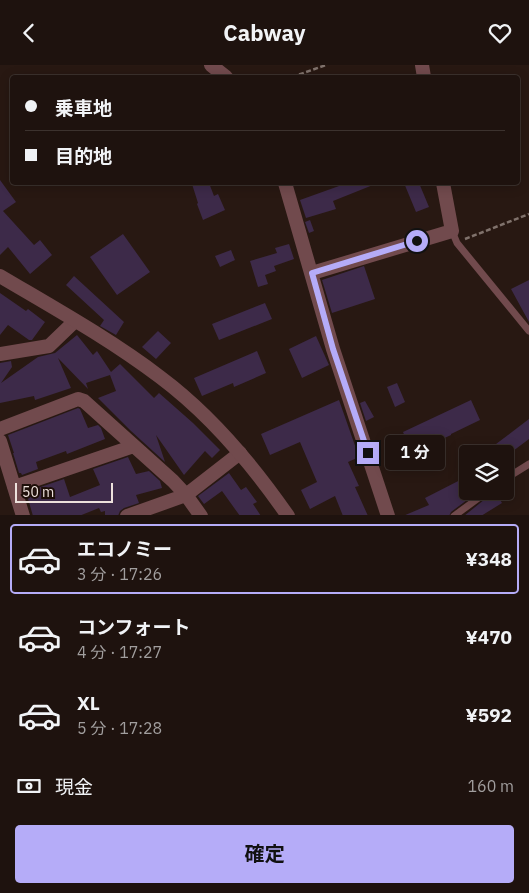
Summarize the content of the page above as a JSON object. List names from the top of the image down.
{
  "scale_bar": "50 m",
  "page": {
    "header": "Cabway",
    "banner": ["乗車地", "目的地"],
    "bubble": "1 分",
    "scale": "50 m",
    "list": [
      {
        "name": "エコノミー",
        "note": "3 分 · 17:26",
        "value": "¥348"
      },
      {
        "name": "コンフォート",
        "note": "4 分 · 17:27",
        "value": "¥470"
      },
      {
        "name": "XL",
        "note": "5 分 · 17:28",
        "value": "¥592"
      }
    ],
    "pay": ["現金", "160 m"],
    "buttons": "確定"
  }
}
